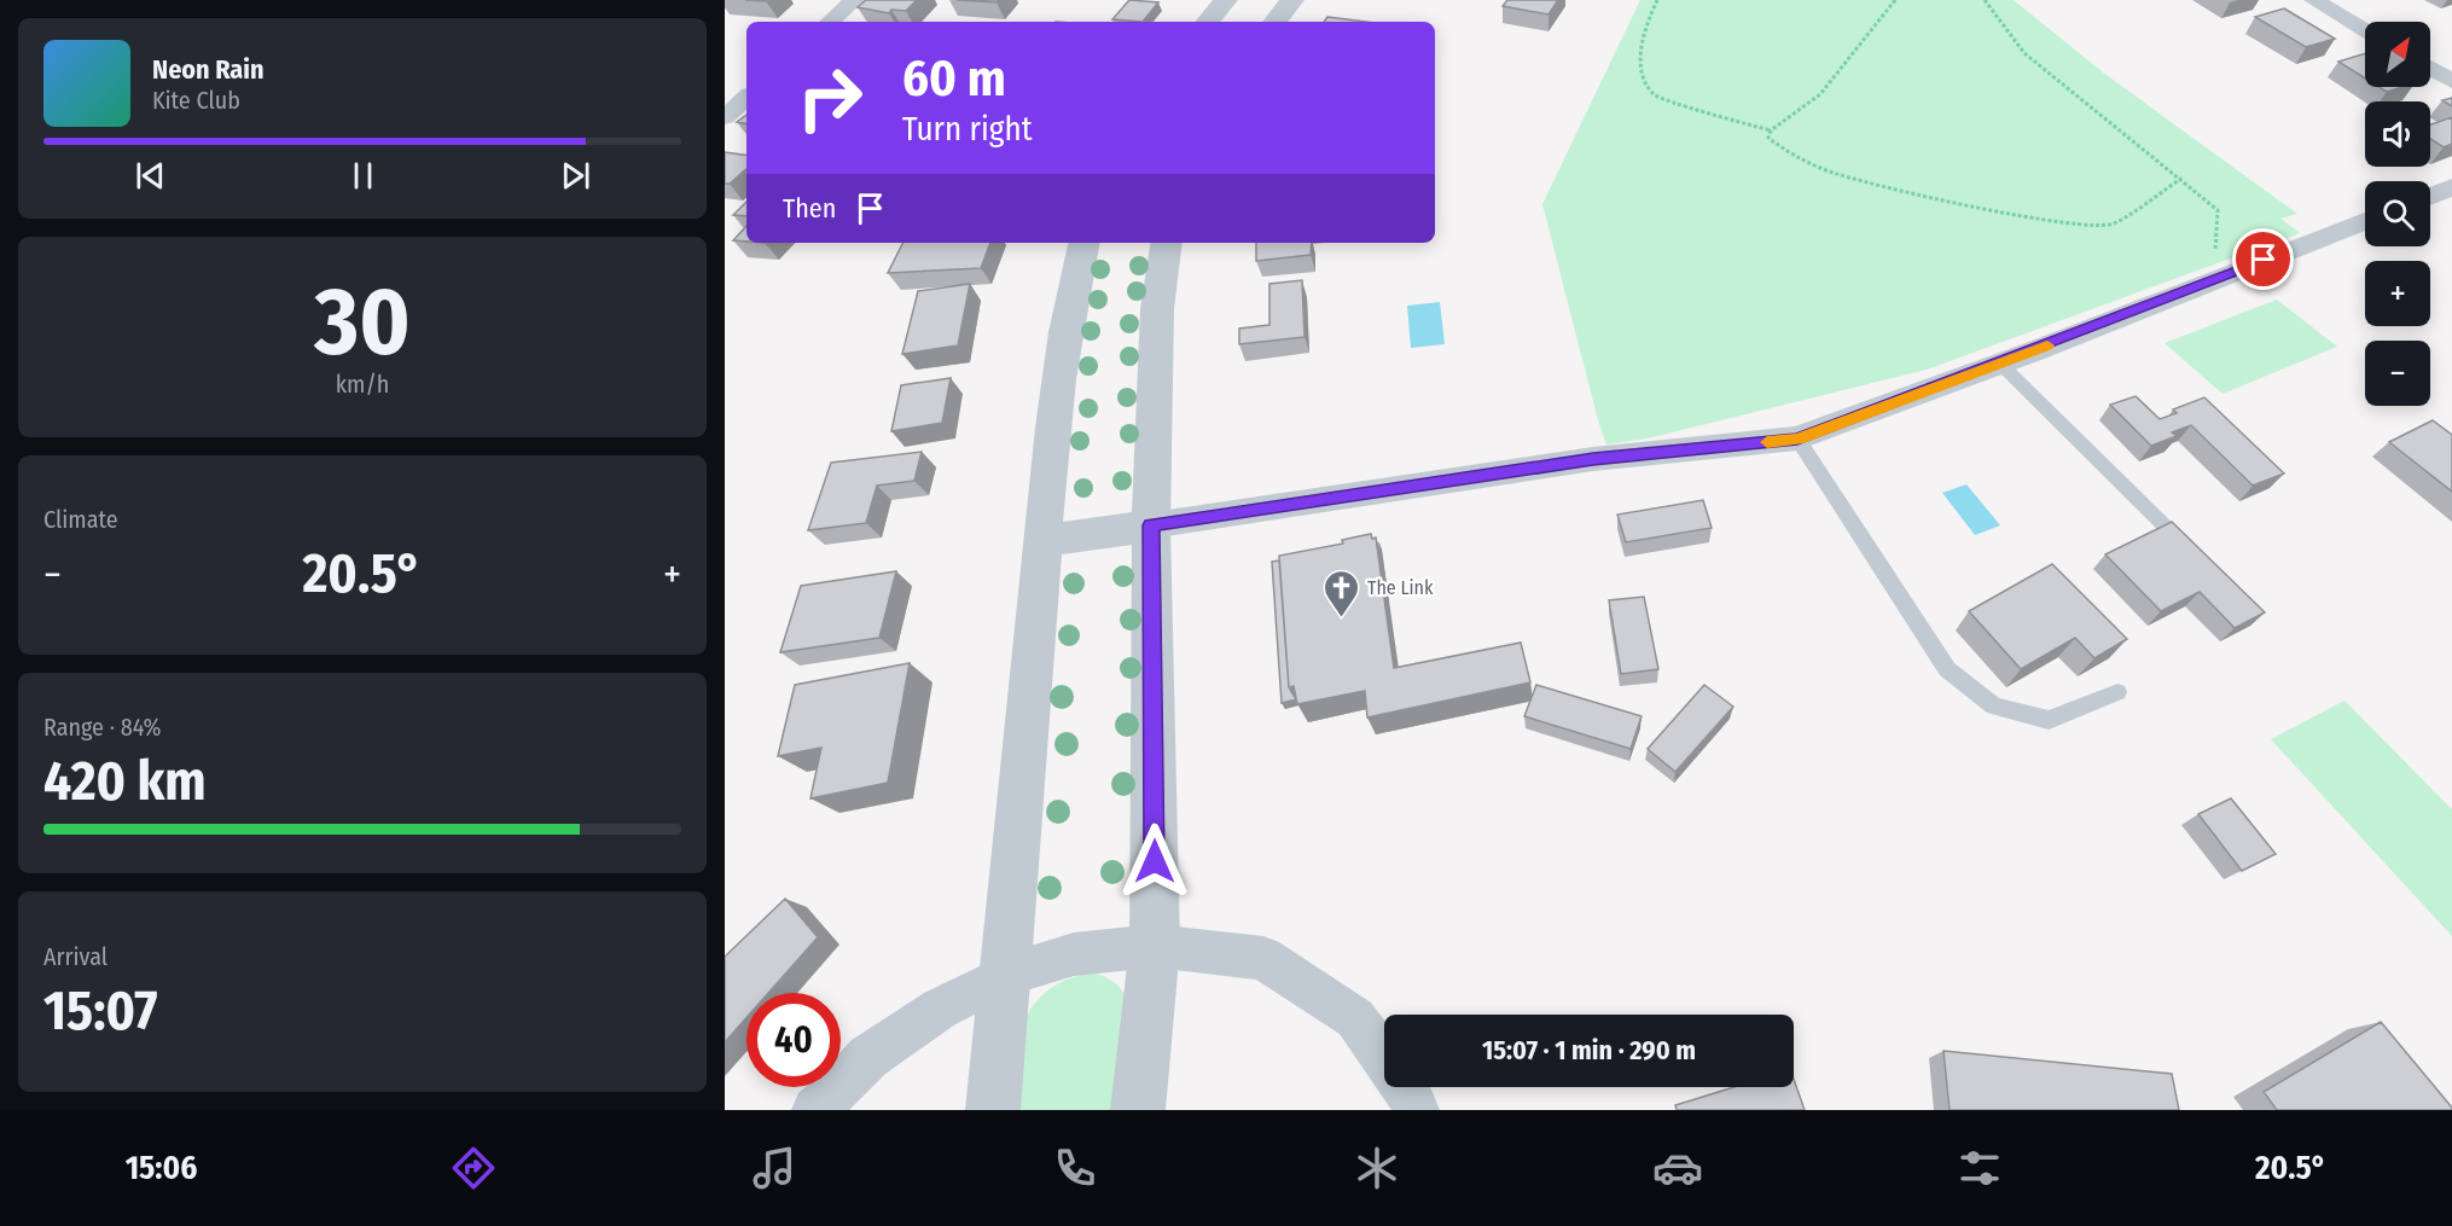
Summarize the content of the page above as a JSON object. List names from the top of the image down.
{
  "places": {
    "church": ["The Link"]
  },
  "north": "top right",
  "page": {
    "map_buttons": ["+", "−"],
    "turn": ["60 m", "Turn right"],
    "song": ["Neon Rain", "Kite Club"],
    "then": "Then",
    "tile": [
      ["30", "km/h"],
      "Climate",
      ["Range · 84%", "420 km"],
      ["Arrival", "15:07"]
    ],
    "heat": ["−", "20.5°", "+"],
    "limit": "40",
    "trip": "15:07 · 1 min · 290 m",
    "tabs": ["15:06", "20.5°"]
  }
}
